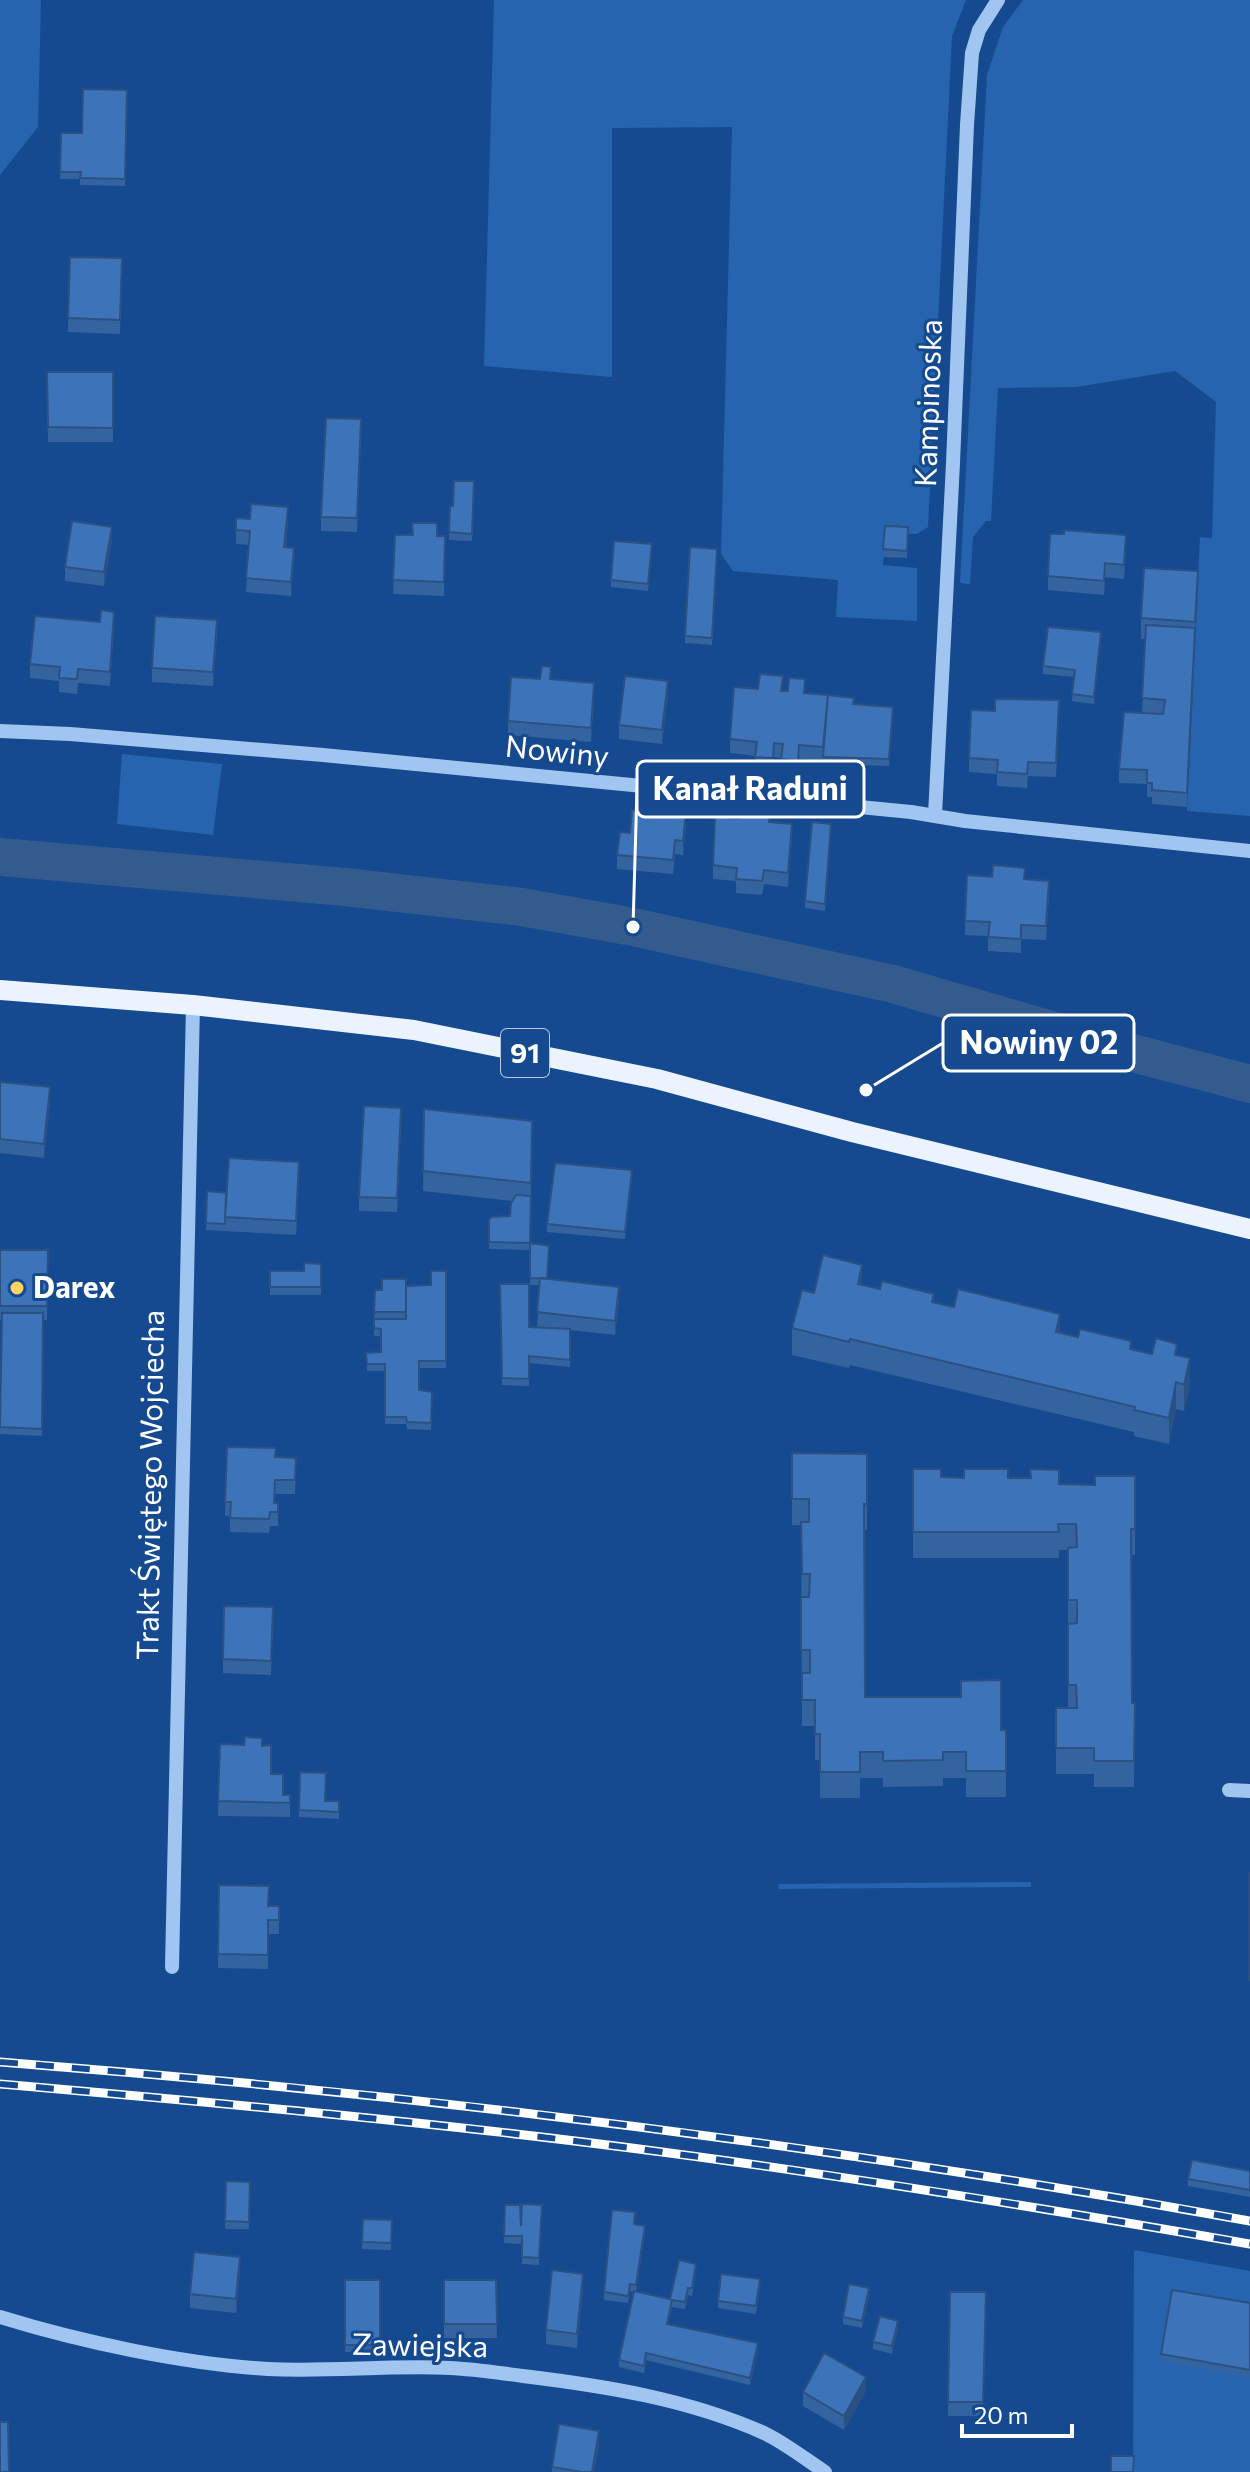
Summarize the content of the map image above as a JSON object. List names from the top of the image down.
{
  "streets": {
    "main road": ["91"],
    "street": [
      "Kampinoska",
      "Nowiny",
      "Trakt Świętego Wojciecha",
      "Zawiejska"
    ]
  },
  "crossings": [
    ["Kampinoska", "Nowiny"],
    ["91", "Trakt Świętego Wojciecha"]
  ],
  "places": ["Kanał Raduni", "Nowiny 02", "Darex"],
  "scale_bar": "20 m"
}
